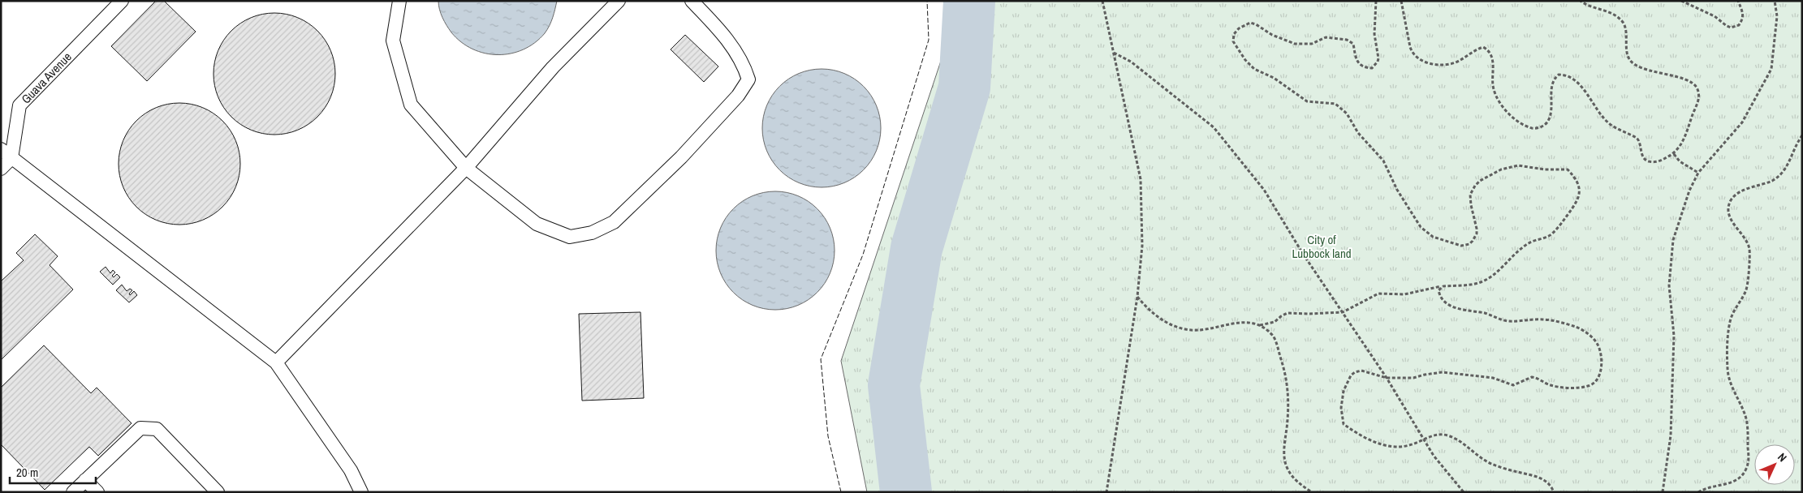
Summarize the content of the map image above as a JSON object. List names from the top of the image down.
{
  "streets": {
    "lane": ["Guava Avenue"]
  },
  "parks": ["City of Lubbock land"],
  "scale_bar": "20 m",
  "north": "top right"
}
